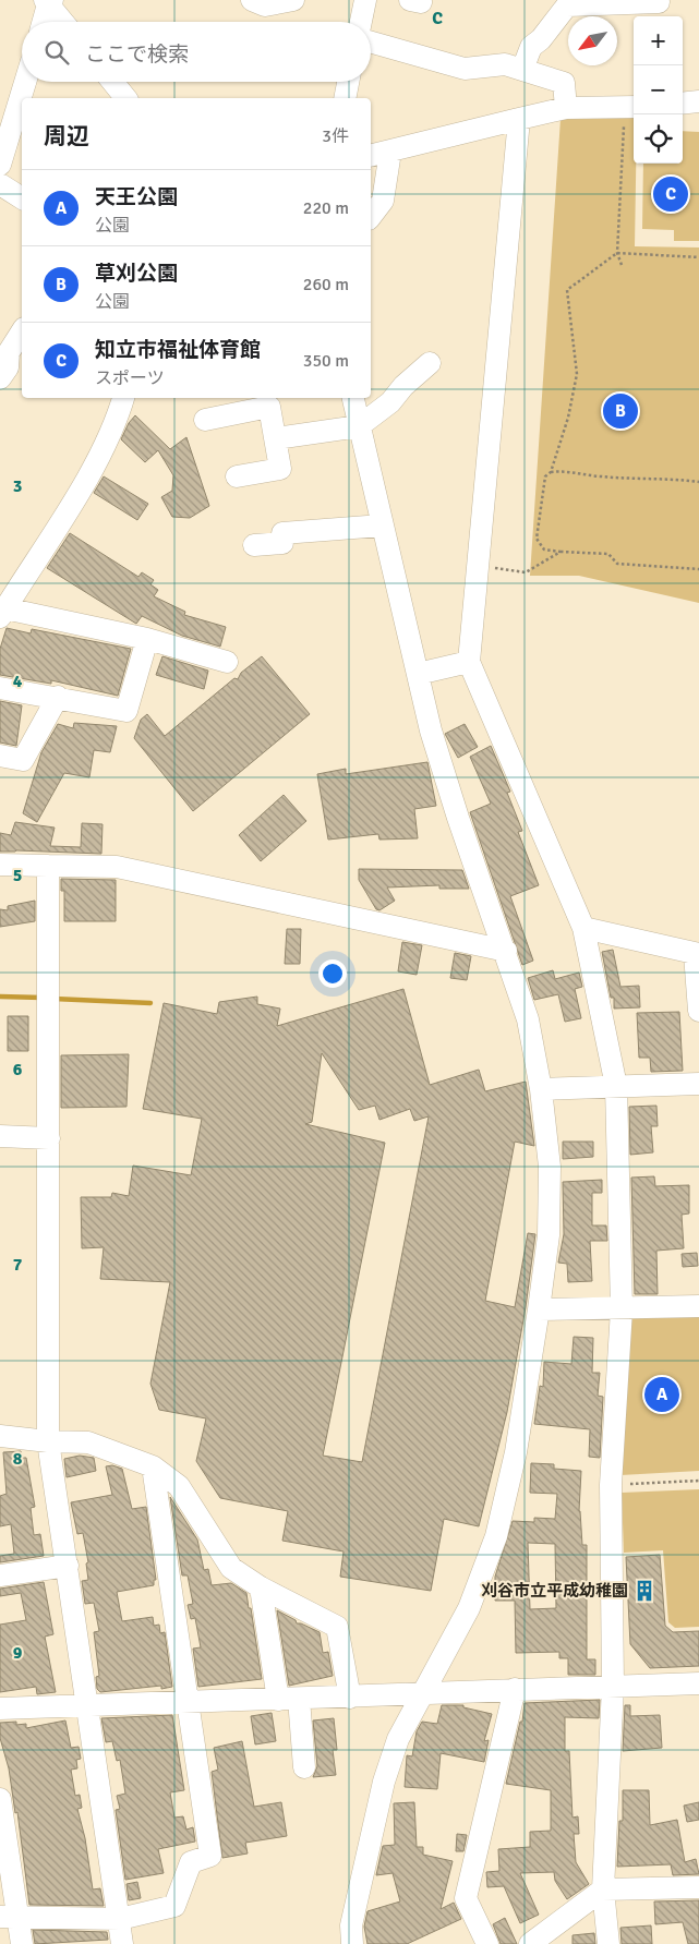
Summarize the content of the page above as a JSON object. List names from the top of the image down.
{
  "places": {
    "building": ["刈谷市立平成幼稚園"]
  },
  "north": "bottom left",
  "page": {
    "map_buttons": ["+", "−"],
    "search": "ここで検索",
    "heading": ["周辺", "3件"],
    "list": [
      {
        "mark": "A",
        "name": "天王公園",
        "note": "公園",
        "value": "220 m"
      },
      {
        "mark": "B",
        "name": "草刈公園",
        "note": "公園",
        "value": "260 m"
      },
      {
        "mark": "C",
        "name": "知立市福祉体育館",
        "note": "スポーツ",
        "value": "350 m"
      }
    ],
    "pins": ["C", "B", "A"]
  },
  "grid": {
    "columns": ["C"],
    "rows": [
      "3",
      "4",
      "5",
      "6",
      "7",
      "8",
      "9"
    ]
  }
}
